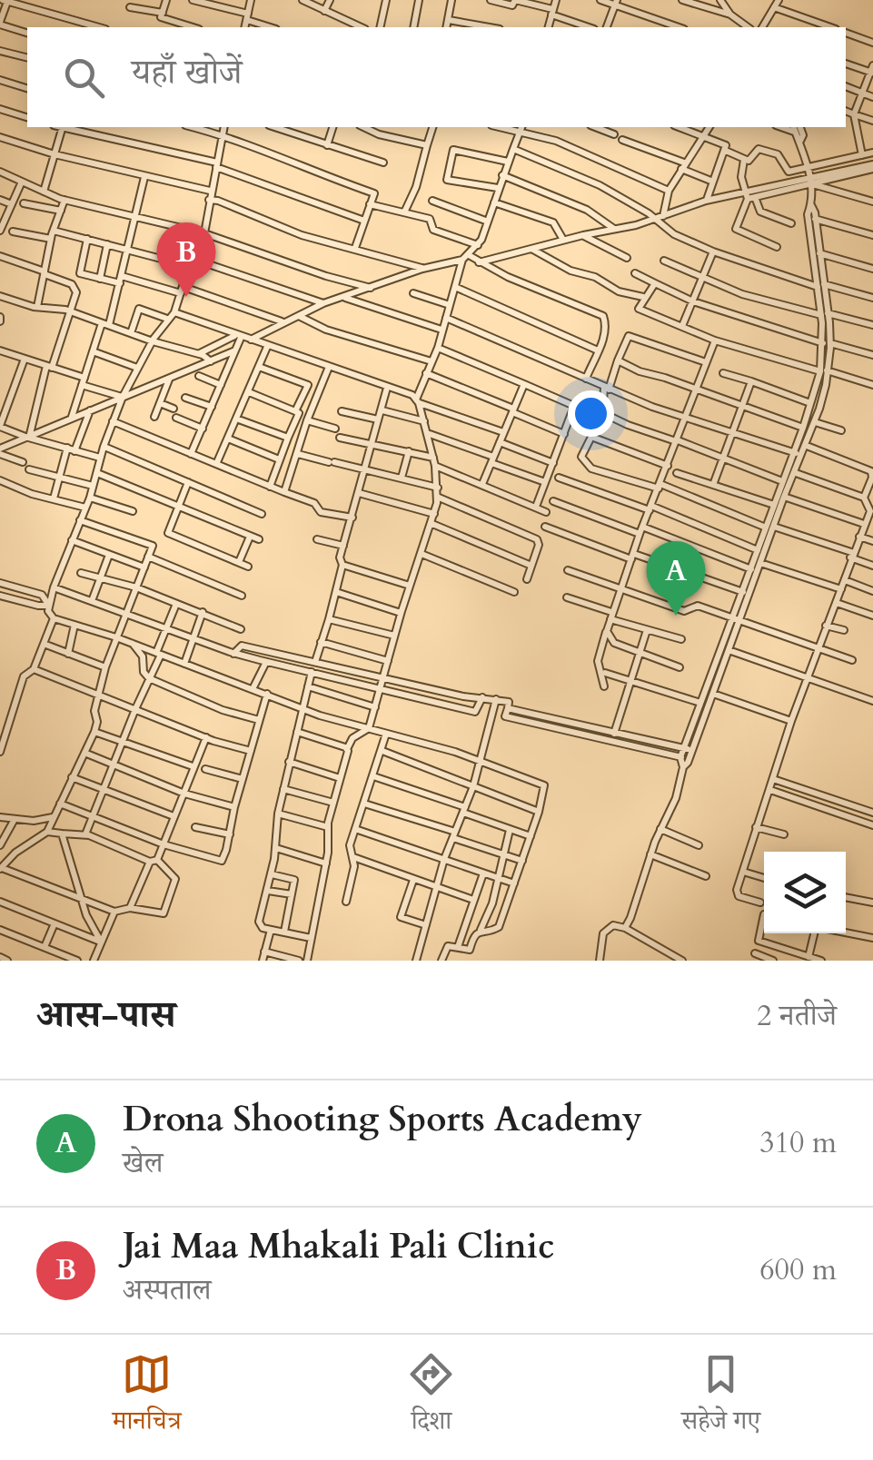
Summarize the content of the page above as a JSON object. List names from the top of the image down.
{
  "page": {
    "search": "यहाँ खोजें",
    "pins": ["B", "A"],
    "heading": ["आस-पास", "2 नतीजे"],
    "list": [
      {
        "mark": "A",
        "name": "Drona Shooting Sports Academy",
        "note": "खेल",
        "value": "310 m"
      },
      {
        "mark": "B",
        "name": "Jai Maa Mhakali Pali Clinic",
        "note": "अस्पताल",
        "value": "600 m"
      }
    ],
    "nav": ["मानचित्र", "दिशा", "सहेजे गए"]
  }
}
